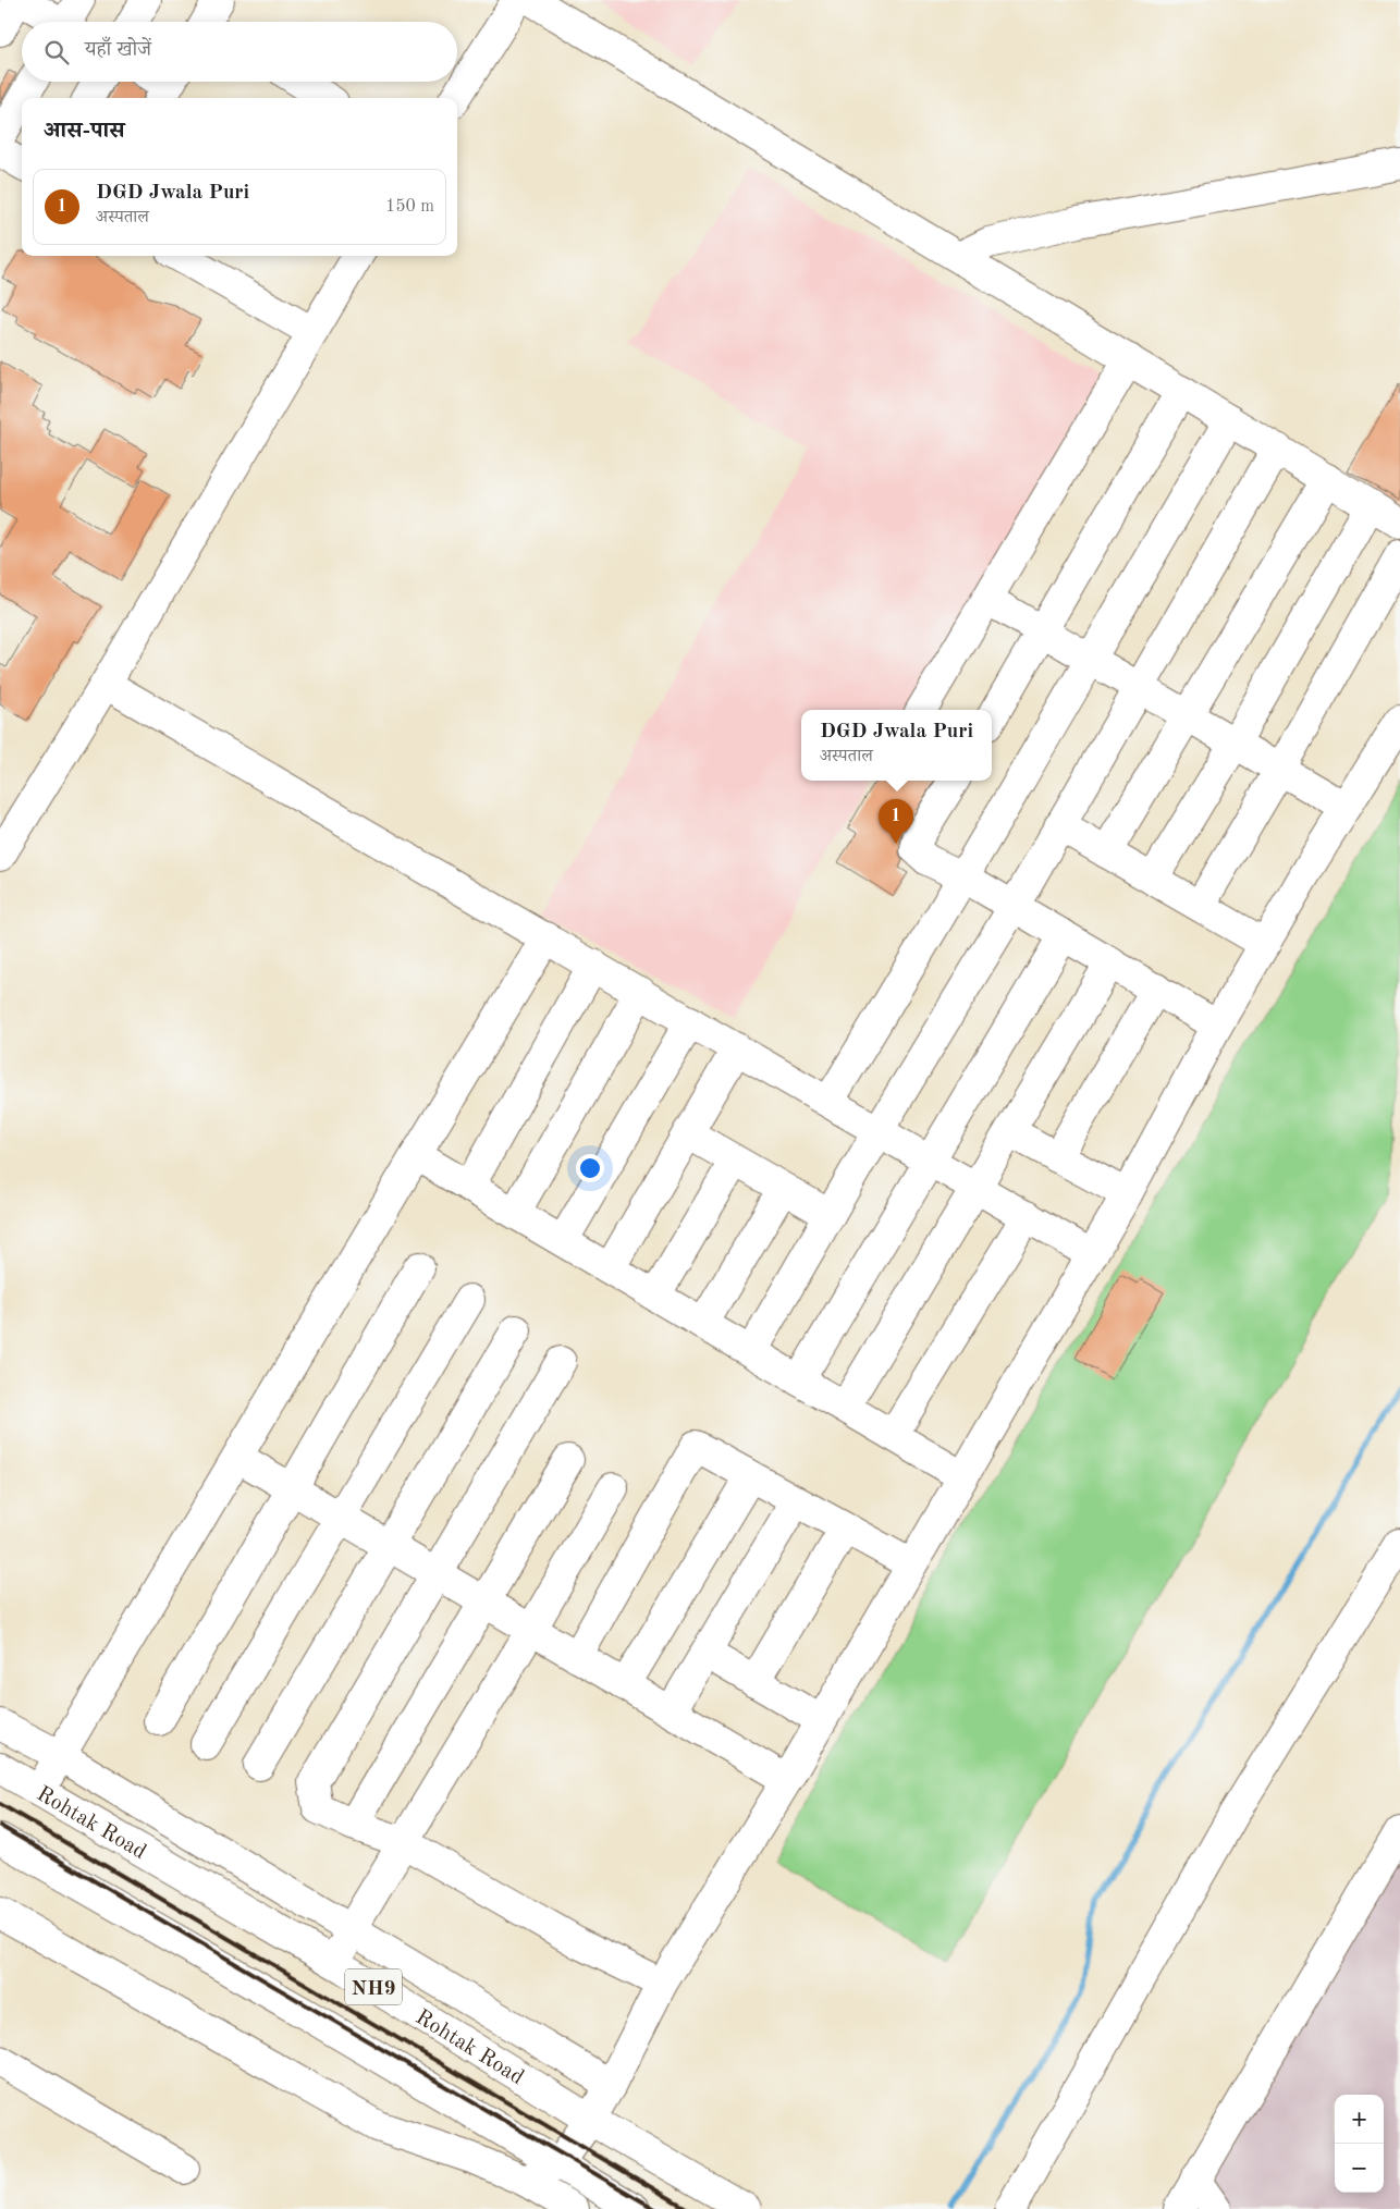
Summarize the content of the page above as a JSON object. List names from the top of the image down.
{
  "streets": {
    "main road": ["Rohtak Road", "NH9"]
  },
  "page": {
    "search": "यहाँ खोजें",
    "heading": "आस-पास",
    "list": [
      {
        "mark": "1",
        "name": "DGD Jwala Puri",
        "note": "अस्पताल",
        "value": "150 m"
      }
    ],
    "popup": ["DGD Jwala Puri", "अस्पताल"],
    "pins": "1",
    "map_buttons": ["+", "−"]
  }
}
